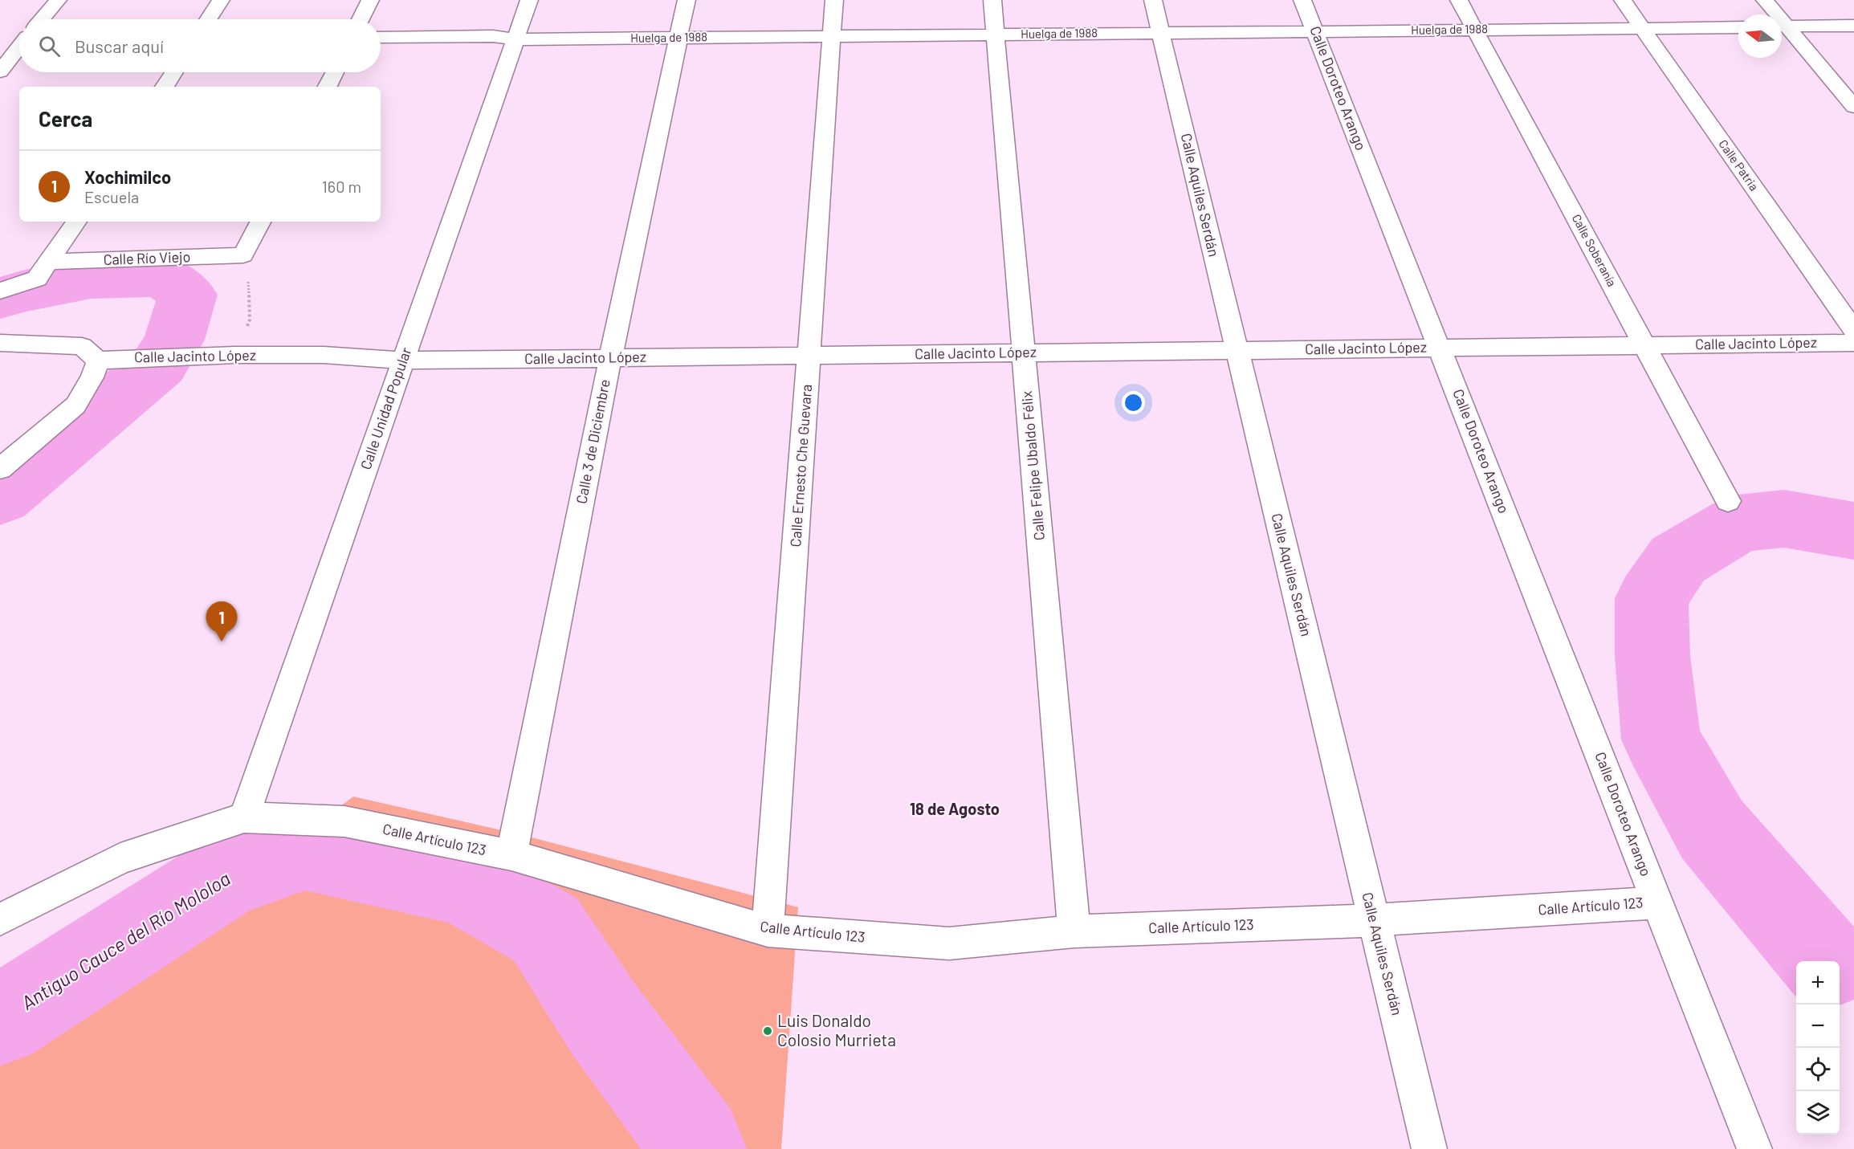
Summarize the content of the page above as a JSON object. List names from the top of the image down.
{
  "streets": {
    "street": [
      "Huelga de 1988",
      "Calle Doroteo Arango",
      "Calle Patria",
      "Calle Aquiles Serdán",
      "Calle Soberanía",
      "Calle Río Viejo",
      "Calle Jacinto López",
      "Calle Unidad Popular",
      "Calle 3 de Diciembre",
      "Calle Ernesto Che Guevara",
      "Calle Felipe Ubaldo Félix",
      "Calle Artículo 123"
    ]
  },
  "crossings": [
    ["Huelga de 1988", "Calle Doroteo Arango"],
    ["Huelga de 1988", "Calle Patria"],
    ["Huelga de 1988", "Calle Aquiles Serdán"],
    ["Huelga de 1988", "Calle Soberanía"],
    ["Huelga de 1988", "Calle Unidad Popular"],
    ["Huelga de 1988", "Calle 3 de Diciembre"],
    ["Huelga de 1988", "Calle Ernesto Che Guevara"],
    ["Huelga de 1988", "Calle Felipe Ubaldo Félix"],
    ["Calle Doroteo Arango", "Calle Jacinto López"],
    ["Calle Doroteo Arango", "Calle Artículo 123"],
    ["Calle Aquiles Serdán", "Calle Jacinto López"],
    ["Calle Aquiles Serdán", "Calle Artículo 123"],
    ["Calle Soberanía", "Calle Jacinto López"],
    ["Calle Jacinto López", "Calle Unidad Popular"],
    ["Calle Jacinto López", "Calle 3 de Diciembre"],
    ["Calle Jacinto López", "Calle Ernesto Che Guevara"],
    ["Calle Jacinto López", "Calle Felipe Ubaldo Félix"],
    ["Calle Unidad Popular", "Calle Artículo 123"],
    ["Calle 3 de Diciembre", "Calle Artículo 123"],
    ["Calle Ernesto Che Guevara", "Calle Artículo 123"],
    ["Calle Felipe Ubaldo Félix", "Calle Artículo 123"]
  ],
  "districts": ["18 de Agosto"],
  "water": ["Antiguo Cauce del Río Mololoa"],
  "places": ["Luis Donaldo Colosio Murrieta"],
  "north": "left",
  "page": {
    "search": "Buscar aquí",
    "heading": "Cerca",
    "list": [
      {
        "mark": "1",
        "name": "Xochimilco",
        "note": "Escuela",
        "value": "160 m"
      }
    ],
    "pins": "1",
    "map_buttons": ["+", "−"]
  }
}
